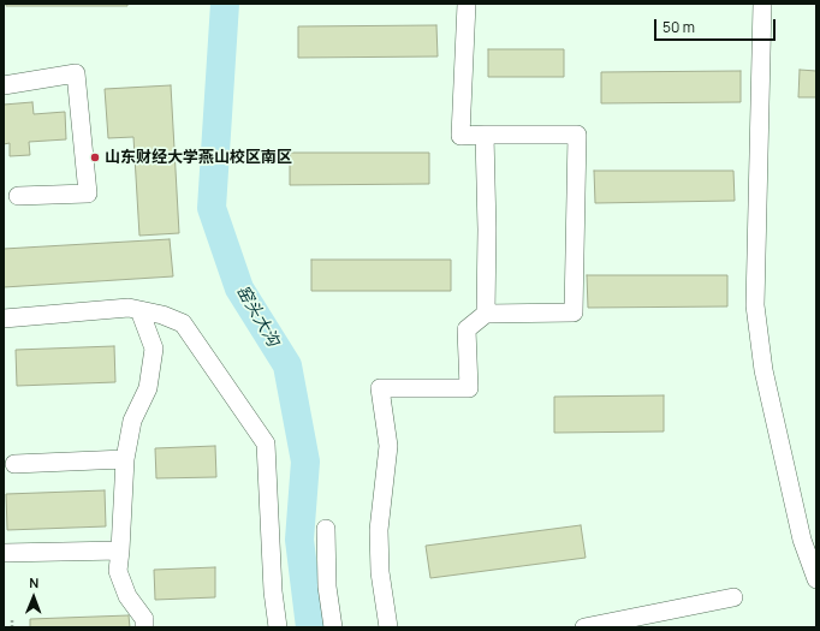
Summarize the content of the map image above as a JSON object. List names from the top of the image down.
{
  "water": ["窑头大沟"],
  "places": ["山东财经大学燕山校区南区"],
  "scale_bar": "50 m",
  "north": "top"
}
